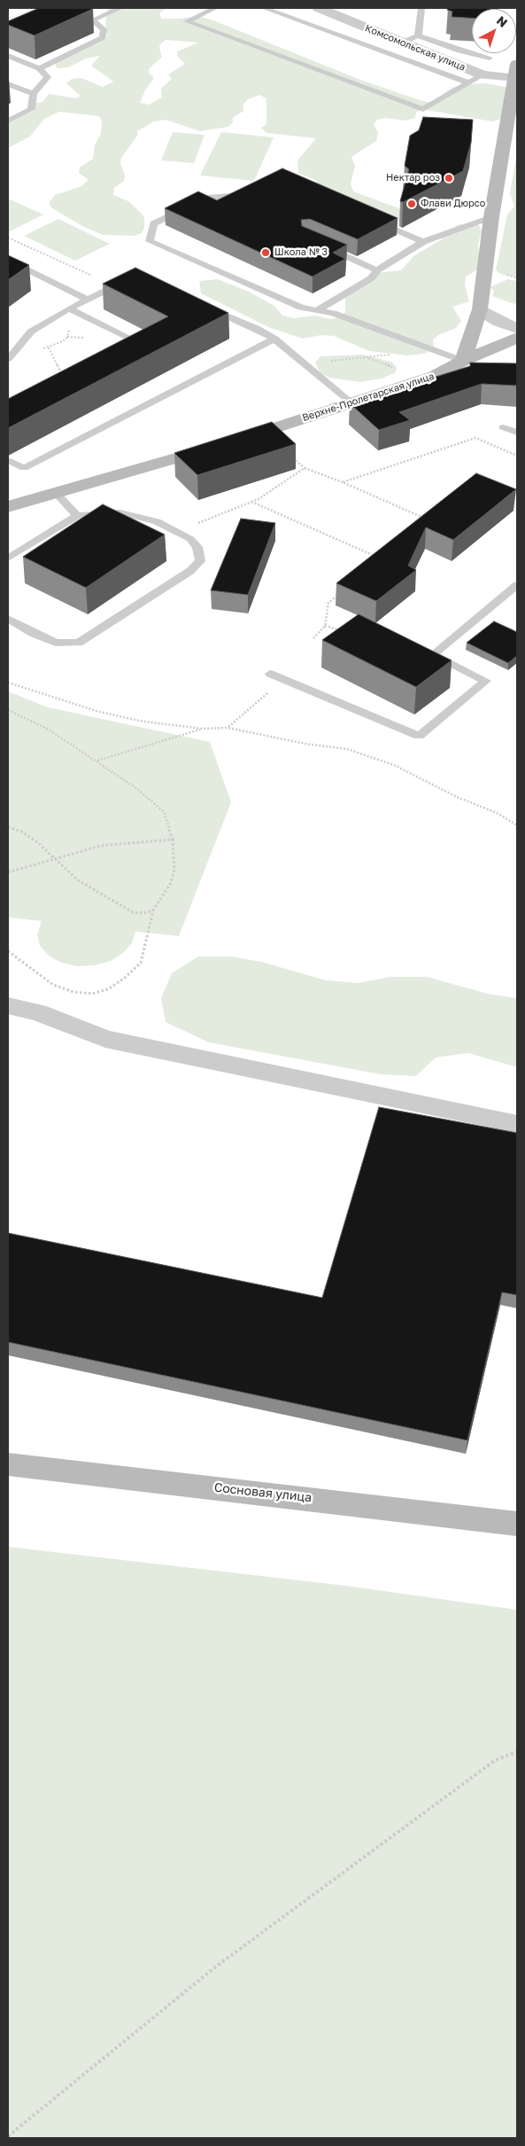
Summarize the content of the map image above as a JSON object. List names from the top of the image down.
{
  "streets": {
    "street": ["Комсомольская улица", "Верхне-Пролетарская улица", "Сосновая улица"]
  },
  "places": ["Нектар роз", "Флави Дюрсо", "Школа № 3"],
  "north": "top right"
}
